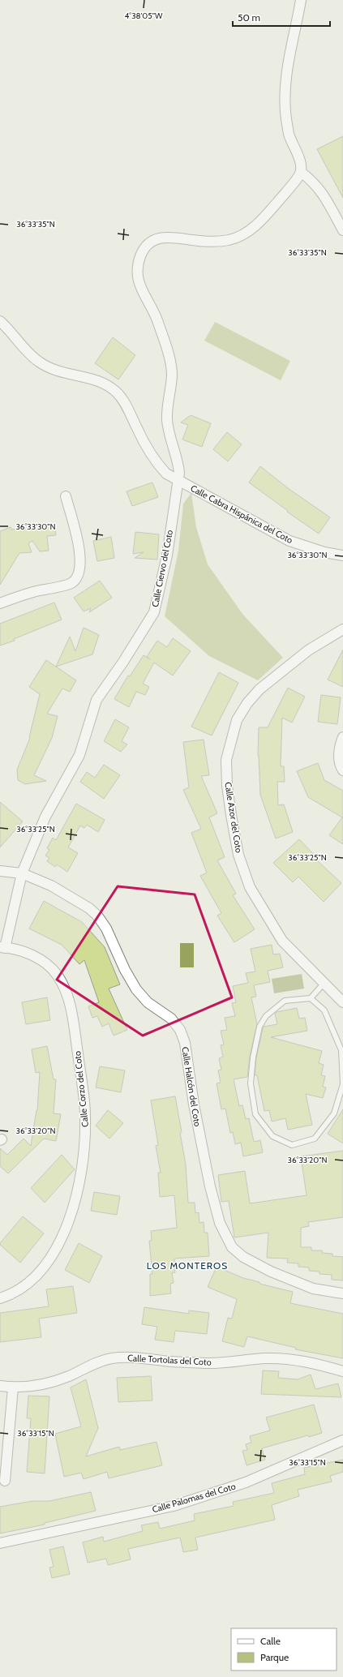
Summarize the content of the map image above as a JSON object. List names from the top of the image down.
{
  "streets": {
    "street": [
      "Calle Cabra Hispánica del Coto",
      "Calle Ciervo del Coto",
      "Calle Azor del Coto",
      "Calle Halcón del Coto",
      "Calle Corzo del Coto",
      "Calle Tortolas del Coto",
      "Calle Palomas del Coto"
    ]
  },
  "crossings": [
    ["Calle Cabra Hispánica del Coto", "Calle Ciervo del Coto"],
    ["Calle Ciervo del Coto", "Calle Halcón del Coto"],
    ["Calle Ciervo del Coto", "Calle Corzo del Coto"]
  ],
  "districts": ["LOS MONTEROS"],
  "legend": ["Calle", "Parque"],
  "scale_bar": "50 m",
  "coordinates": [
    "4°38'05\"W",
    "36°33'35\"N",
    "36°33'30\"N",
    "36°33'25\"N",
    "36°33'20\"N",
    "36°33'15\"N"
  ]
}
